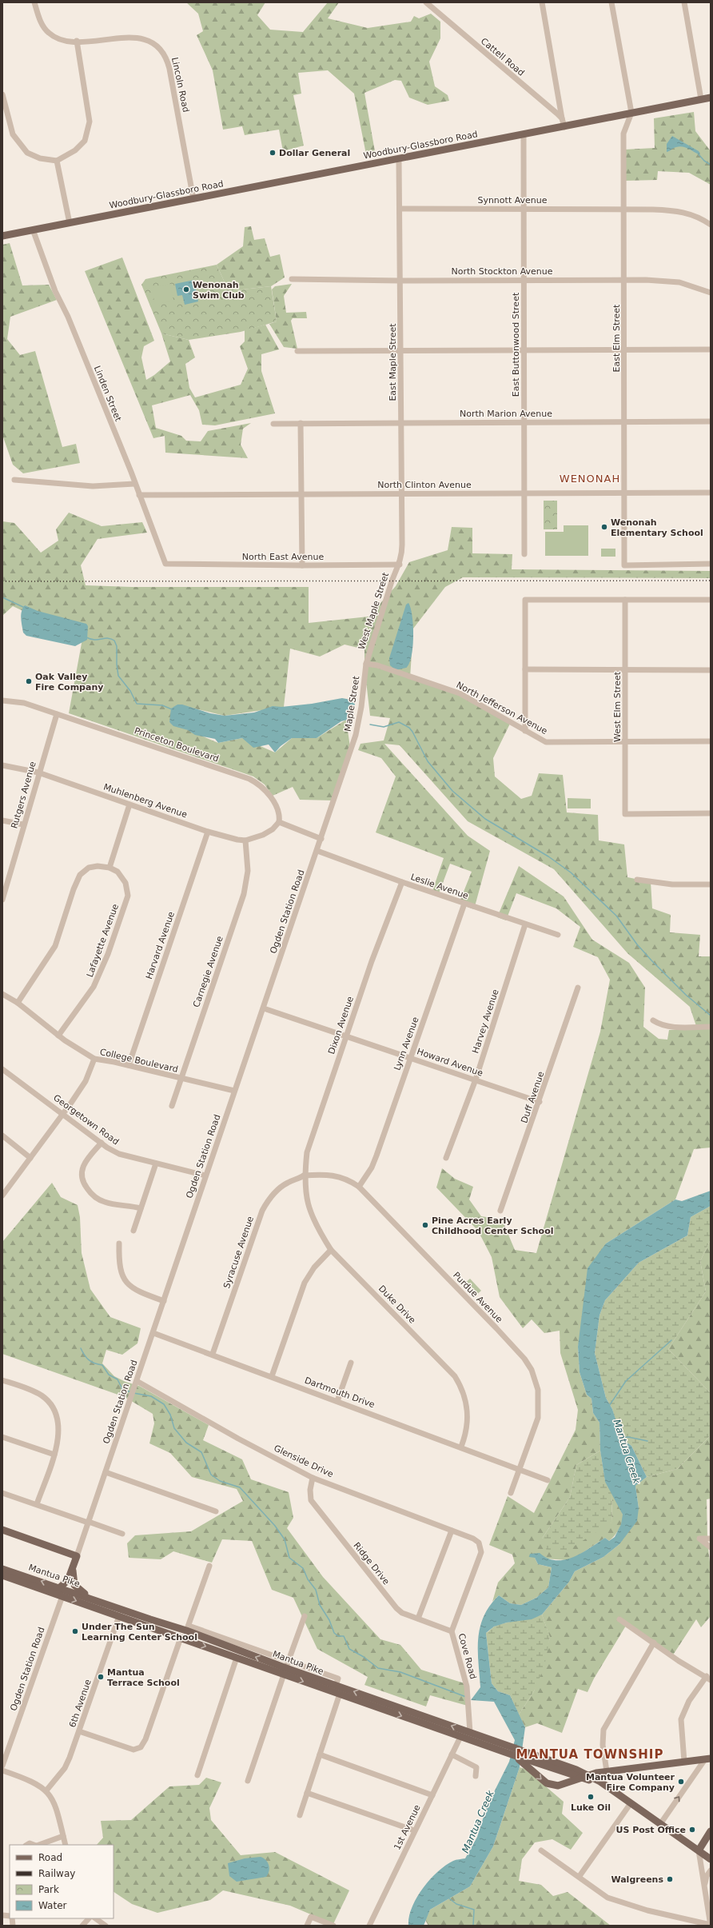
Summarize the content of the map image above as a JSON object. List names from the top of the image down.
{
  "streets": {
    "main road": ["Woodbury-Glassboro Road", "Mantua Pike"],
    "street": [
      "Cattell Road",
      "Lincoln Road",
      "Synnott Avenue",
      "North Stockton Avenue",
      "East Elm Street",
      "East Buttonwood Street",
      "East Maple Street",
      "Linden Street",
      "North Marion Avenue",
      "North Clinton Avenue",
      "North East Avenue",
      "West Maple Street",
      "Maple Street",
      "West Elm Street",
      "North Jefferson Avenue",
      "Princeton Boulevard",
      "Rutgers Avenue",
      "Muhlenberg Avenue",
      "Leslie Avenue",
      "Ogden Station Road",
      "Lafayette Avenue",
      "Harvard Avenue",
      "Carnegie Avenue",
      "Harvey Avenue",
      "Dixon Avenue",
      "Lynn Avenue",
      "College Boulevard",
      "Howard Avenue",
      "Duff Avenue",
      "Georgetown Road",
      "Syracuse Avenue",
      "Purdue Avenue",
      "Duke Drive",
      "Dartmouth Drive",
      "Glenside Drive",
      "Ridge Drive",
      "Cove Road",
      "6th Avenue",
      "1st Avenue"
    ]
  },
  "crossings": [
    ["Lincoln Road", "Woodbury-Glassboro Road"],
    ["Woodbury-Glassboro Road", "East Elm Street"],
    ["Woodbury-Glassboro Road", "East Buttonwood Street"],
    ["Woodbury-Glassboro Road", "East Maple Street"],
    ["Woodbury-Glassboro Road", "Linden Street"],
    ["Synnott Avenue", "East Elm Street"],
    ["Synnott Avenue", "East Buttonwood Street"],
    ["Synnott Avenue", "East Maple Street"],
    ["North Stockton Avenue", "East Elm Street"],
    ["North Stockton Avenue", "East Buttonwood Street"],
    ["North Stockton Avenue", "East Maple Street"],
    ["East Elm Street", "North Marion Avenue"],
    ["East Elm Street", "North Clinton Avenue"],
    ["East Buttonwood Street", "North Marion Avenue"],
    ["East Buttonwood Street", "North Clinton Avenue"],
    ["East Maple Street", "North Marion Avenue"],
    ["East Maple Street", "North Clinton Avenue"],
    ["East Maple Street", "North East Avenue"],
    ["East Maple Street", "West Maple Street"],
    ["Linden Street", "North Clinton Avenue"],
    ["Linden Street", "North East Avenue"],
    ["North East Avenue", "West Maple Street"],
    ["West Maple Street", "Maple Street"],
    ["West Maple Street", "North Jefferson Avenue"],
    ["Maple Street", "North Jefferson Avenue"],
    ["Maple Street", "Ogden Station Road"],
    ["West Elm Street", "North Jefferson Avenue"],
    ["Princeton Boulevard", "Rutgers Avenue"],
    ["Rutgers Avenue", "Muhlenberg Avenue"],
    ["Muhlenberg Avenue", "Harvard Avenue"],
    ["Muhlenberg Avenue", "Carnegie Avenue"],
    ["Leslie Avenue", "Ogden Station Road"],
    ["Leslie Avenue", "Harvey Avenue"],
    ["Leslie Avenue", "Dixon Avenue"],
    ["Leslie Avenue", "Lynn Avenue"],
    ["Ogden Station Road", "College Boulevard"],
    ["Ogden Station Road", "Howard Avenue"],
    ["Ogden Station Road", "Georgetown Road"],
    ["Ogden Station Road", "Dartmouth Drive"],
    ["Ogden Station Road", "Glenside Drive"],
    ["Ogden Station Road", "Mantua Pike"],
    ["Lafayette Avenue", "College Boulevard"],
    ["Harvard Avenue", "College Boulevard"],
    ["Carnegie Avenue", "College Boulevard"],
    ["Harvey Avenue", "Howard Avenue"],
    ["Dixon Avenue", "Howard Avenue"],
    ["Dixon Avenue", "Syracuse Avenue"],
    ["Dixon Avenue", "Purdue Avenue"],
    ["Dixon Avenue", "Duke Drive"],
    ["Lynn Avenue", "Howard Avenue"],
    ["Lynn Avenue", "Purdue Avenue"],
    ["Howard Avenue", "Duff Avenue"],
    ["Syracuse Avenue", "Purdue Avenue"],
    ["Syracuse Avenue", "Duke Drive"],
    ["Syracuse Avenue", "Dartmouth Drive"],
    ["Purdue Avenue", "Duke Drive"],
    ["Purdue Avenue", "Dartmouth Drive"],
    ["Duke Drive", "Dartmouth Drive"],
    ["Glenside Drive", "Ridge Drive"],
    ["Glenside Drive", "Cove Road"],
    ["Ridge Drive", "Cove Road"],
    ["Mantua Pike", "Cove Road"],
    ["Mantua Pike", "6th Avenue"],
    ["Mantua Pike", "1st Avenue"]
  ],
  "districts": ["WENONAH", "MANTUA TOWNSHIP"],
  "water": ["Mantua Creek"],
  "places": [
    "Dollar General",
    "Wenonah Swim Club",
    "Wenonah Elementary School",
    "Oak Valley Fire Company",
    "Pine Acres Early Childhood Center School",
    "Under The Sun Learning Center School",
    "Mantua Terrace School",
    "Mantua Volunteer Fire Company",
    "Luke Oil",
    "US Post Office",
    "Walgreens"
  ],
  "legend": [
    "Road",
    "Railway",
    "Park",
    "Water"
  ]
}
